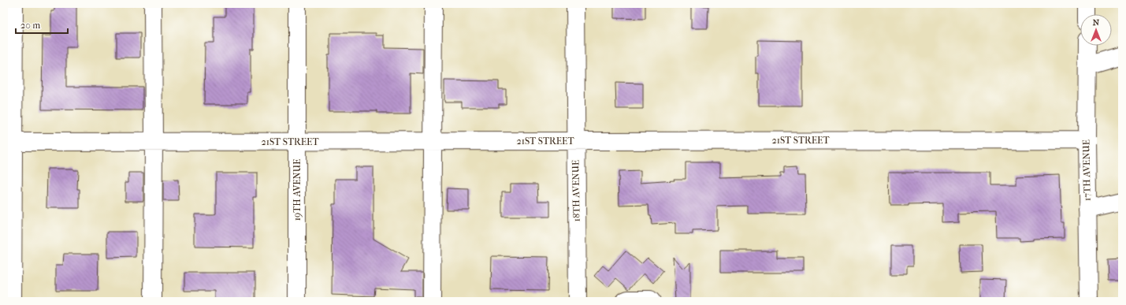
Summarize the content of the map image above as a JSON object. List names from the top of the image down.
{
  "streets": {
    "street": [
      "21ST STREET",
      "17TH AVENUE",
      "19TH AVENUE",
      "18TH AVENUE"
    ]
  },
  "crossings": [
    ["21ST STREET", "17TH AVENUE"],
    ["21ST STREET", "19TH AVENUE"],
    ["21ST STREET", "18TH AVENUE"]
  ],
  "scale_bar": "20 m",
  "north": "top"
}
